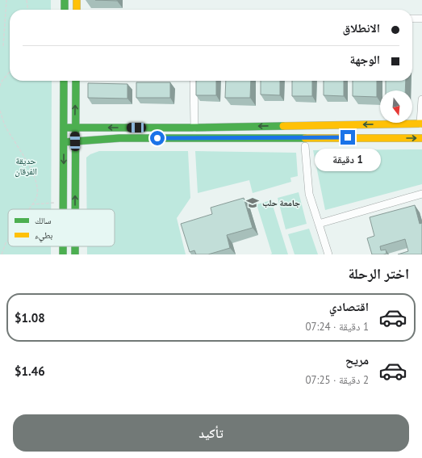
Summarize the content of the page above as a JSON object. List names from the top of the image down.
{
  "parks": ["حديقة الفرقان"],
  "places": {
    "school or university": ["جامعة حلب"]
  },
  "legend": ["سالك", "بطيء"],
  "north": "bottom",
  "page": {
    "banner": ["الانطلاق", "الوجهة"],
    "bubble": "1 دقيقة",
    "heading": "اختر الرحلة",
    "list": [
      {
        "name": "اقتصادي",
        "note": "1 دقيقة · 07:24",
        "value": "$1.08"
      },
      {
        "name": "مريح",
        "note": "2 دقيقة · 07:25",
        "value": "$1.46"
      }
    ],
    "buttons": "تأكيد"
  }
}
